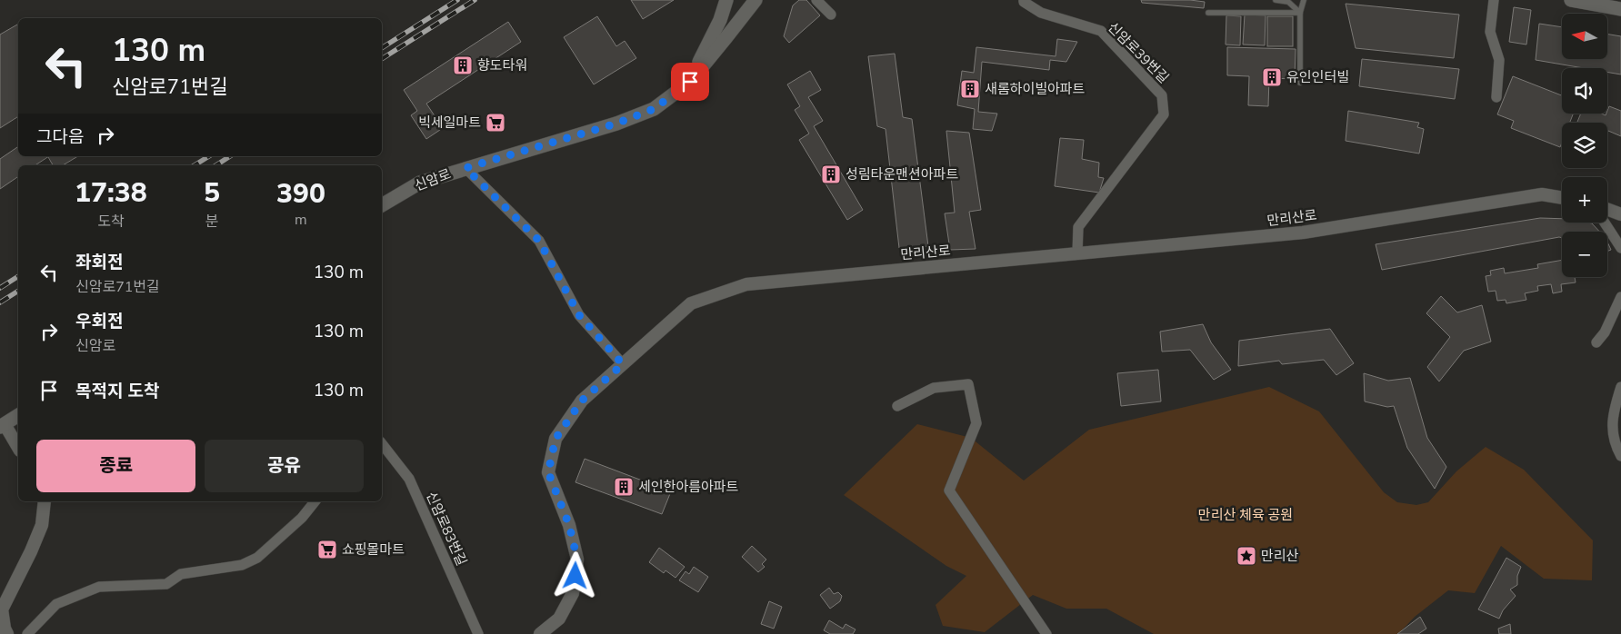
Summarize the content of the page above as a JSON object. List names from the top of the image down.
{
  "streets": {
    "main road": ["신암로"],
    "street": ["신암로39번길", "만리산로", "신암로83번길"]
  },
  "crossings": [
    ["신암로39번길", "만리산로"]
  ],
  "parks": ["만리산 체육 공원"],
  "places": {
    "building": [
      "향도타워",
      "유인인터빌",
      "새롬하이빌아파트",
      "성림타운맨션아파트",
      "세인한아름아파트"
    ],
    "supermarket": ["빅세일마트", "쇼핑몰마트"],
    "place": ["만리산"]
  },
  "north": "left",
  "page": {
    "map_buttons": ["+", "−"],
    "turn": ["130 m", "신암로71번길"],
    "then": "그다음",
    "eta": [
      "17:38",
      "도착",
      "5",
      "분",
      "390",
      "m"
    ],
    "list": [
      {
        "name": "좌회전",
        "note": "신암로71번길",
        "value": "130 m"
      },
      {
        "name": "우회전",
        "note": "신암로",
        "value": "130 m"
      },
      {
        "name": "목적지 도착",
        "value": "130 m"
      }
    ],
    "buttons": ["종료", "공유"]
  }
}
